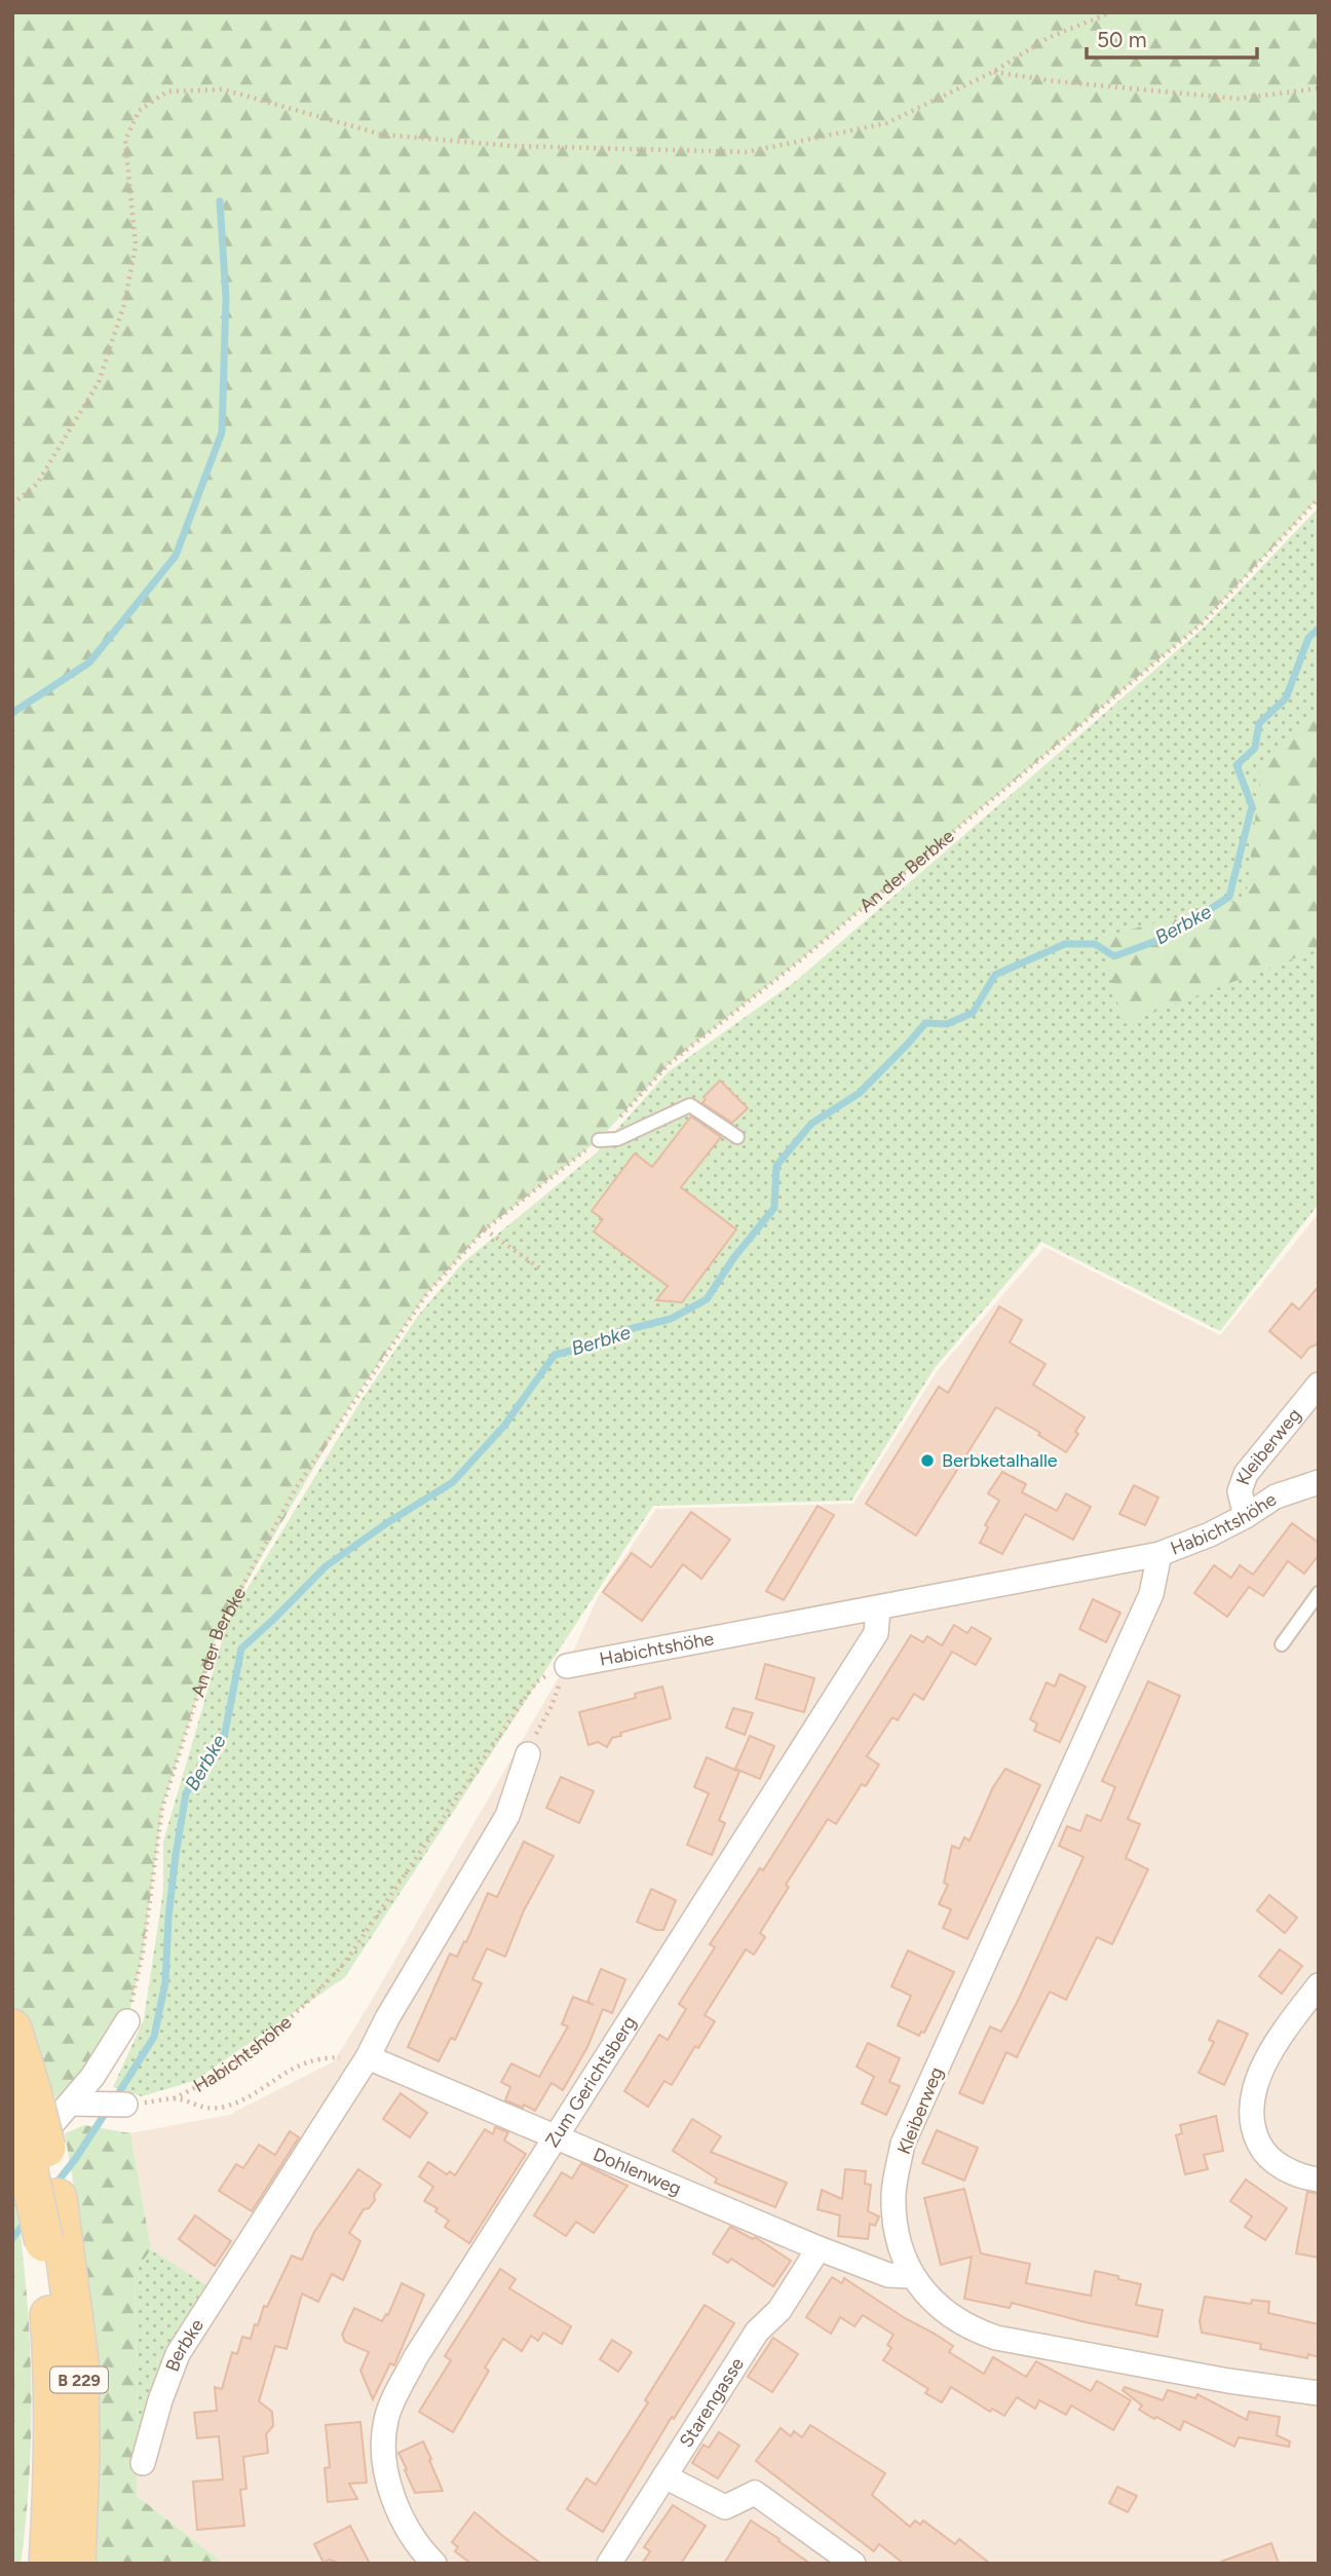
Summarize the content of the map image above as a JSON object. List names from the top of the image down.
{
  "streets": {
    "main road": ["B 229"],
    "street": [
      "Kleiberweg",
      "Habichtshöhe",
      "Zum Gerichtsberg",
      "Dohlenweg",
      "Berbke",
      "Starengasse"
    ],
    "path": ["An der Berbke"]
  },
  "crossings": [
    ["Kleiberweg", "Habichtshöhe"],
    ["Kleiberweg", "Dohlenweg"],
    ["Habichtshöhe", "Zum Gerichtsberg"],
    ["Habichtshöhe", "Dohlenweg"],
    ["Habichtshöhe", "Berbke"],
    ["Zum Gerichtsberg", "Dohlenweg"],
    ["Dohlenweg", "Berbke"],
    ["Dohlenweg", "Starengasse"]
  ],
  "water": ["Berbke"],
  "places": ["Berbketalhalle"],
  "scale_bar": "50 m"
}
